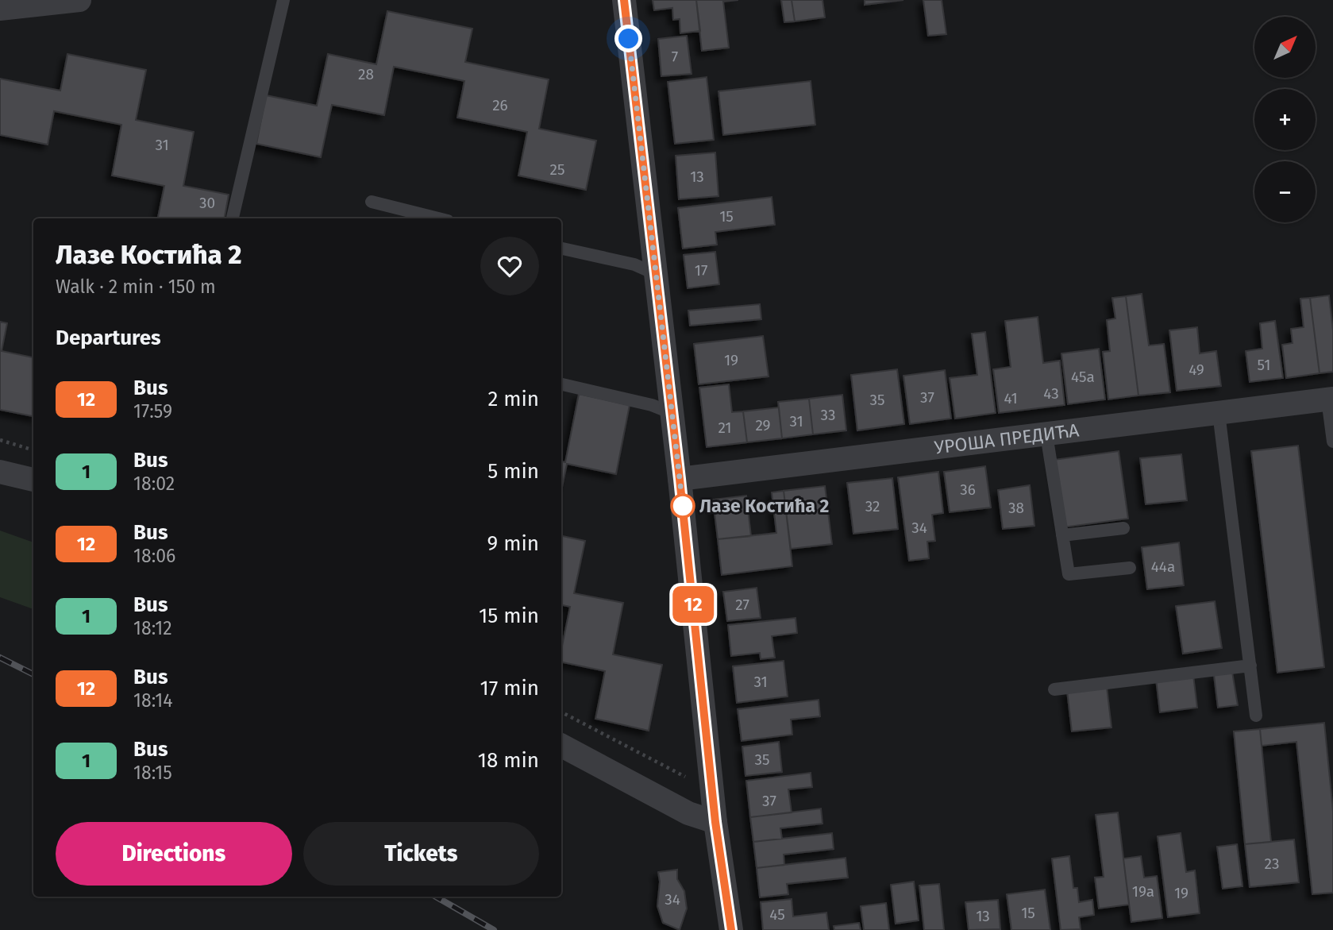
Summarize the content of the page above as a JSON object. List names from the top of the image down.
{
  "streets": {
    "street": ["УРОША ПРЕДИЋА"]
  },
  "places": ["Лазе Костића 2"],
  "lines": ["bus line 12"],
  "house_numbers": [
    "7",
    "28",
    "26",
    "31",
    "25",
    "13",
    "30",
    "15",
    "17",
    "19",
    "51",
    "49",
    "45a",
    "43",
    "37",
    "41",
    "35",
    "33",
    "31",
    "29",
    "21",
    "36",
    "32",
    "38",
    "34",
    "44a",
    "27",
    "31",
    "35",
    "37",
    "23",
    "19a",
    "19",
    "34",
    "15",
    "45",
    "13"
  ],
  "north": "top right",
  "page": {
    "on_map": "12",
    "map_buttons": ["+", "−"],
    "heading": [
      ["Лазе Костића 2", "Walk · 2 min · 150 m"],
      "Departures"
    ],
    "list": [
      {
        "mark": "12",
        "name": "Bus",
        "note": "17:59",
        "value": "2 min"
      },
      {
        "mark": "1",
        "name": "Bus",
        "note": "18:02",
        "value": "5 min"
      },
      {
        "mark": "12",
        "name": "Bus",
        "note": "18:06",
        "value": "9 min"
      },
      {
        "mark": "1",
        "name": "Bus",
        "note": "18:12",
        "value": "15 min"
      },
      {
        "mark": "12",
        "name": "Bus",
        "note": "18:14",
        "value": "17 min"
      },
      {
        "mark": "1",
        "name": "Bus",
        "note": "18:15",
        "value": "18 min"
      }
    ],
    "buttons": ["Directions", "Tickets"]
  }
}
